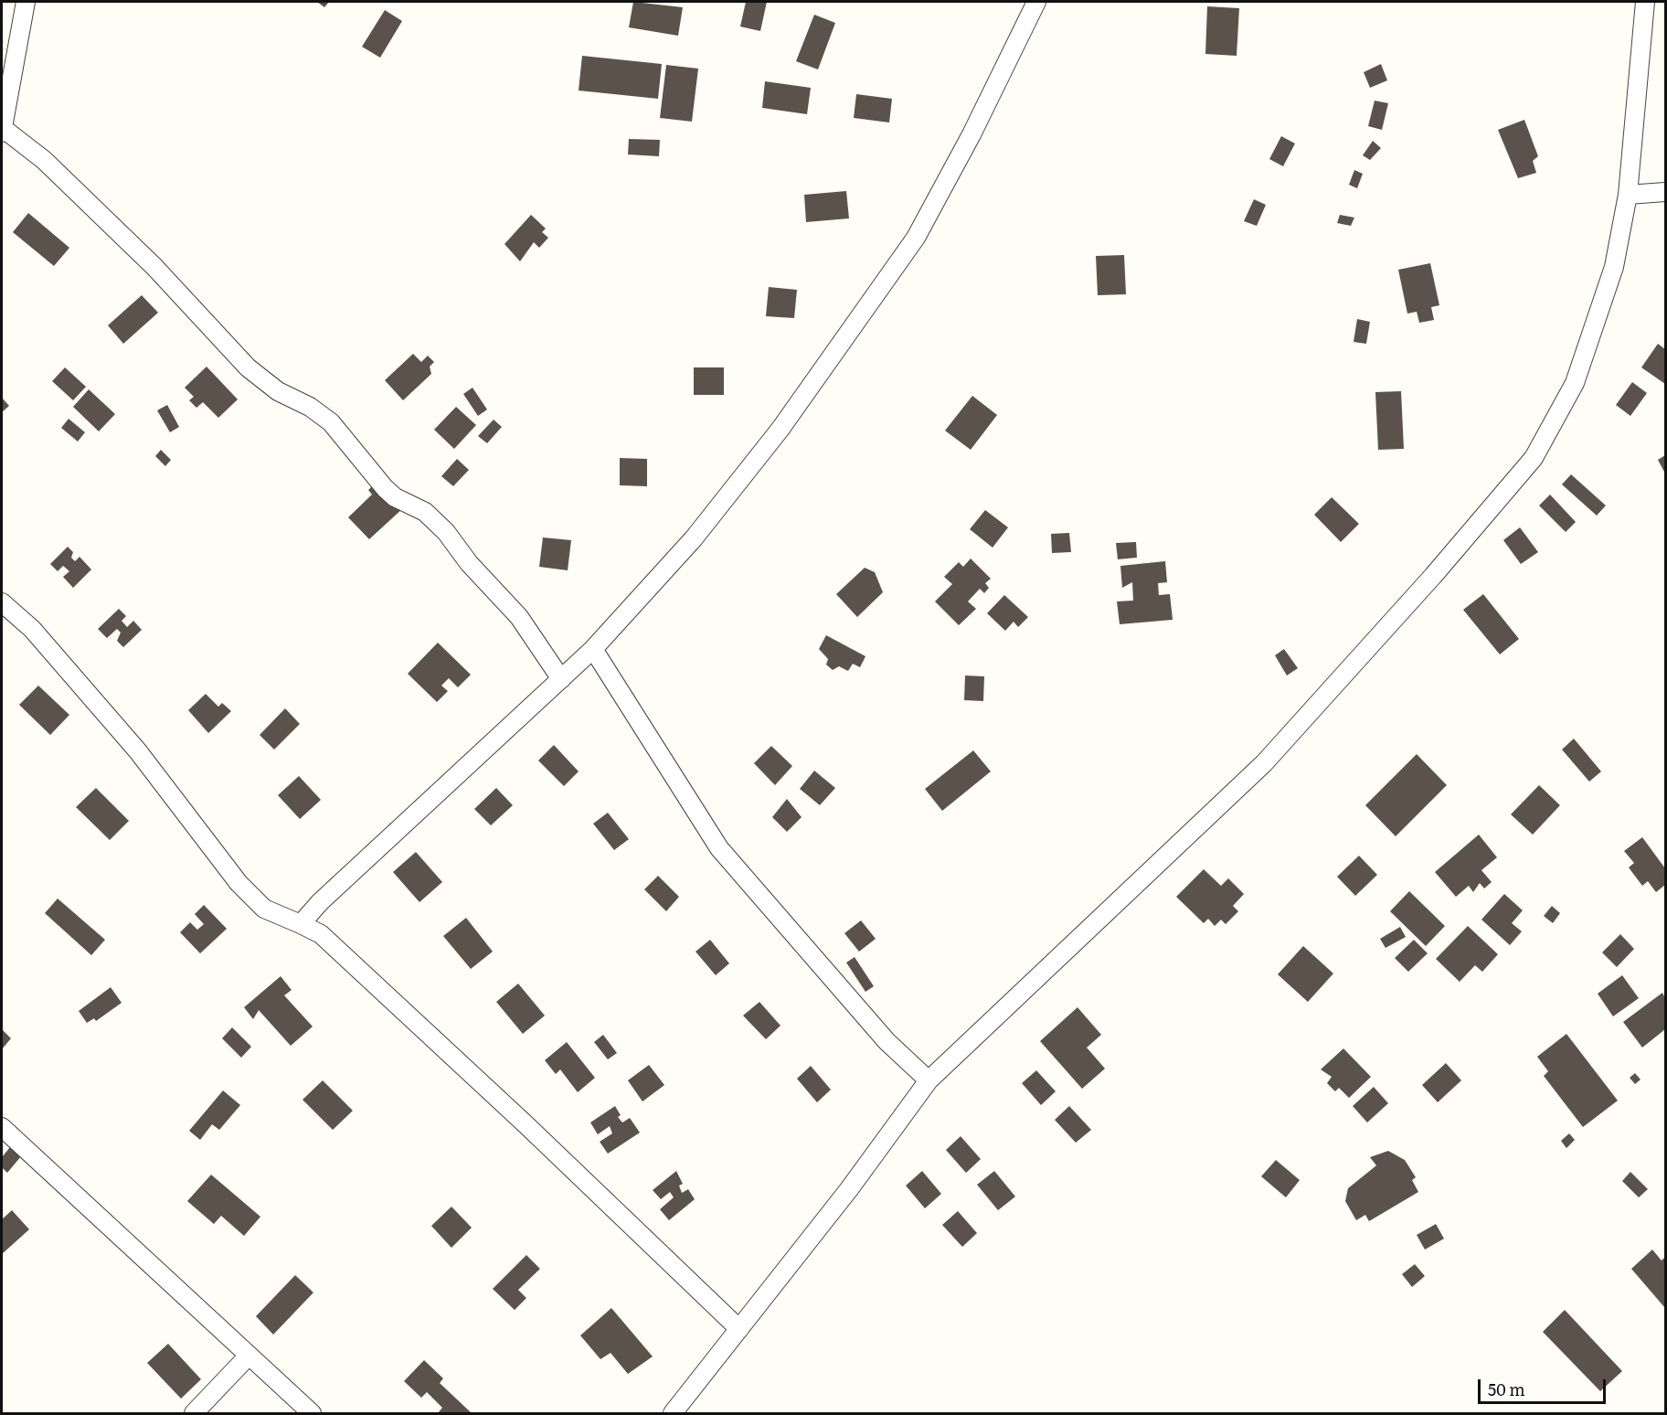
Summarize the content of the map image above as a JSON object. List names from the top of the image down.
{
  "scale_bar": "50 m"
}
